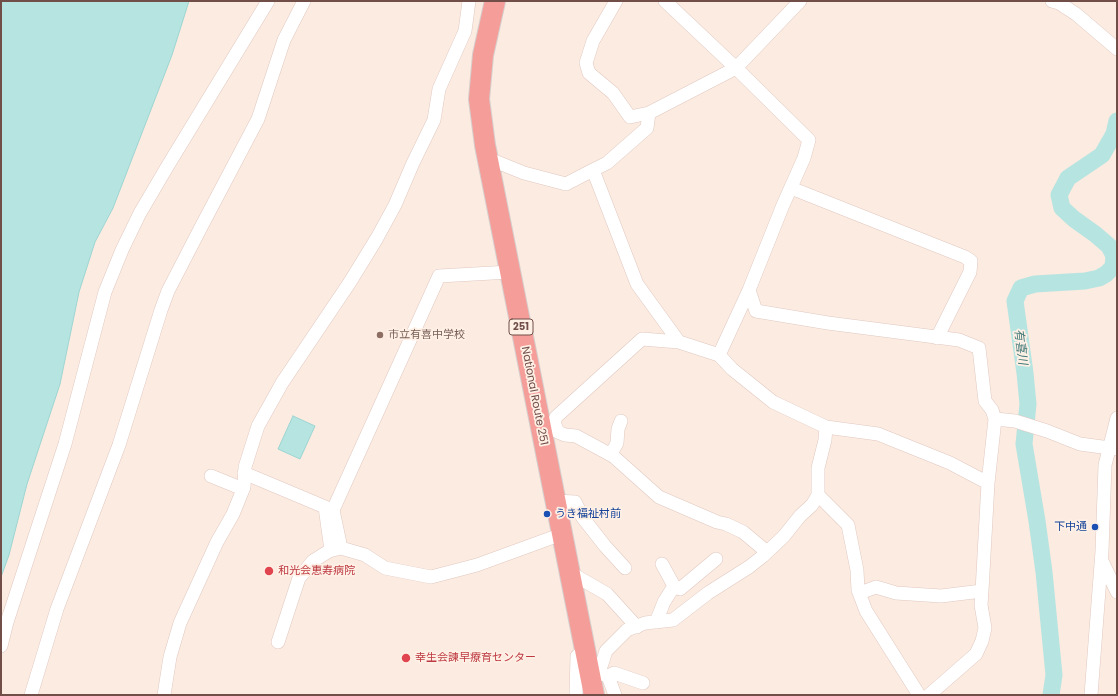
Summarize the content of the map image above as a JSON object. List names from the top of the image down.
{
  "streets": {
    "highway": ["251", "National Route 251"]
  },
  "water": ["有喜川"],
  "places": [
    "市立有喜中学校",
    "うき福祉村前",
    "下中通",
    "和光会恵寿病院",
    "幸生会諫早療育センター"
  ]
}
